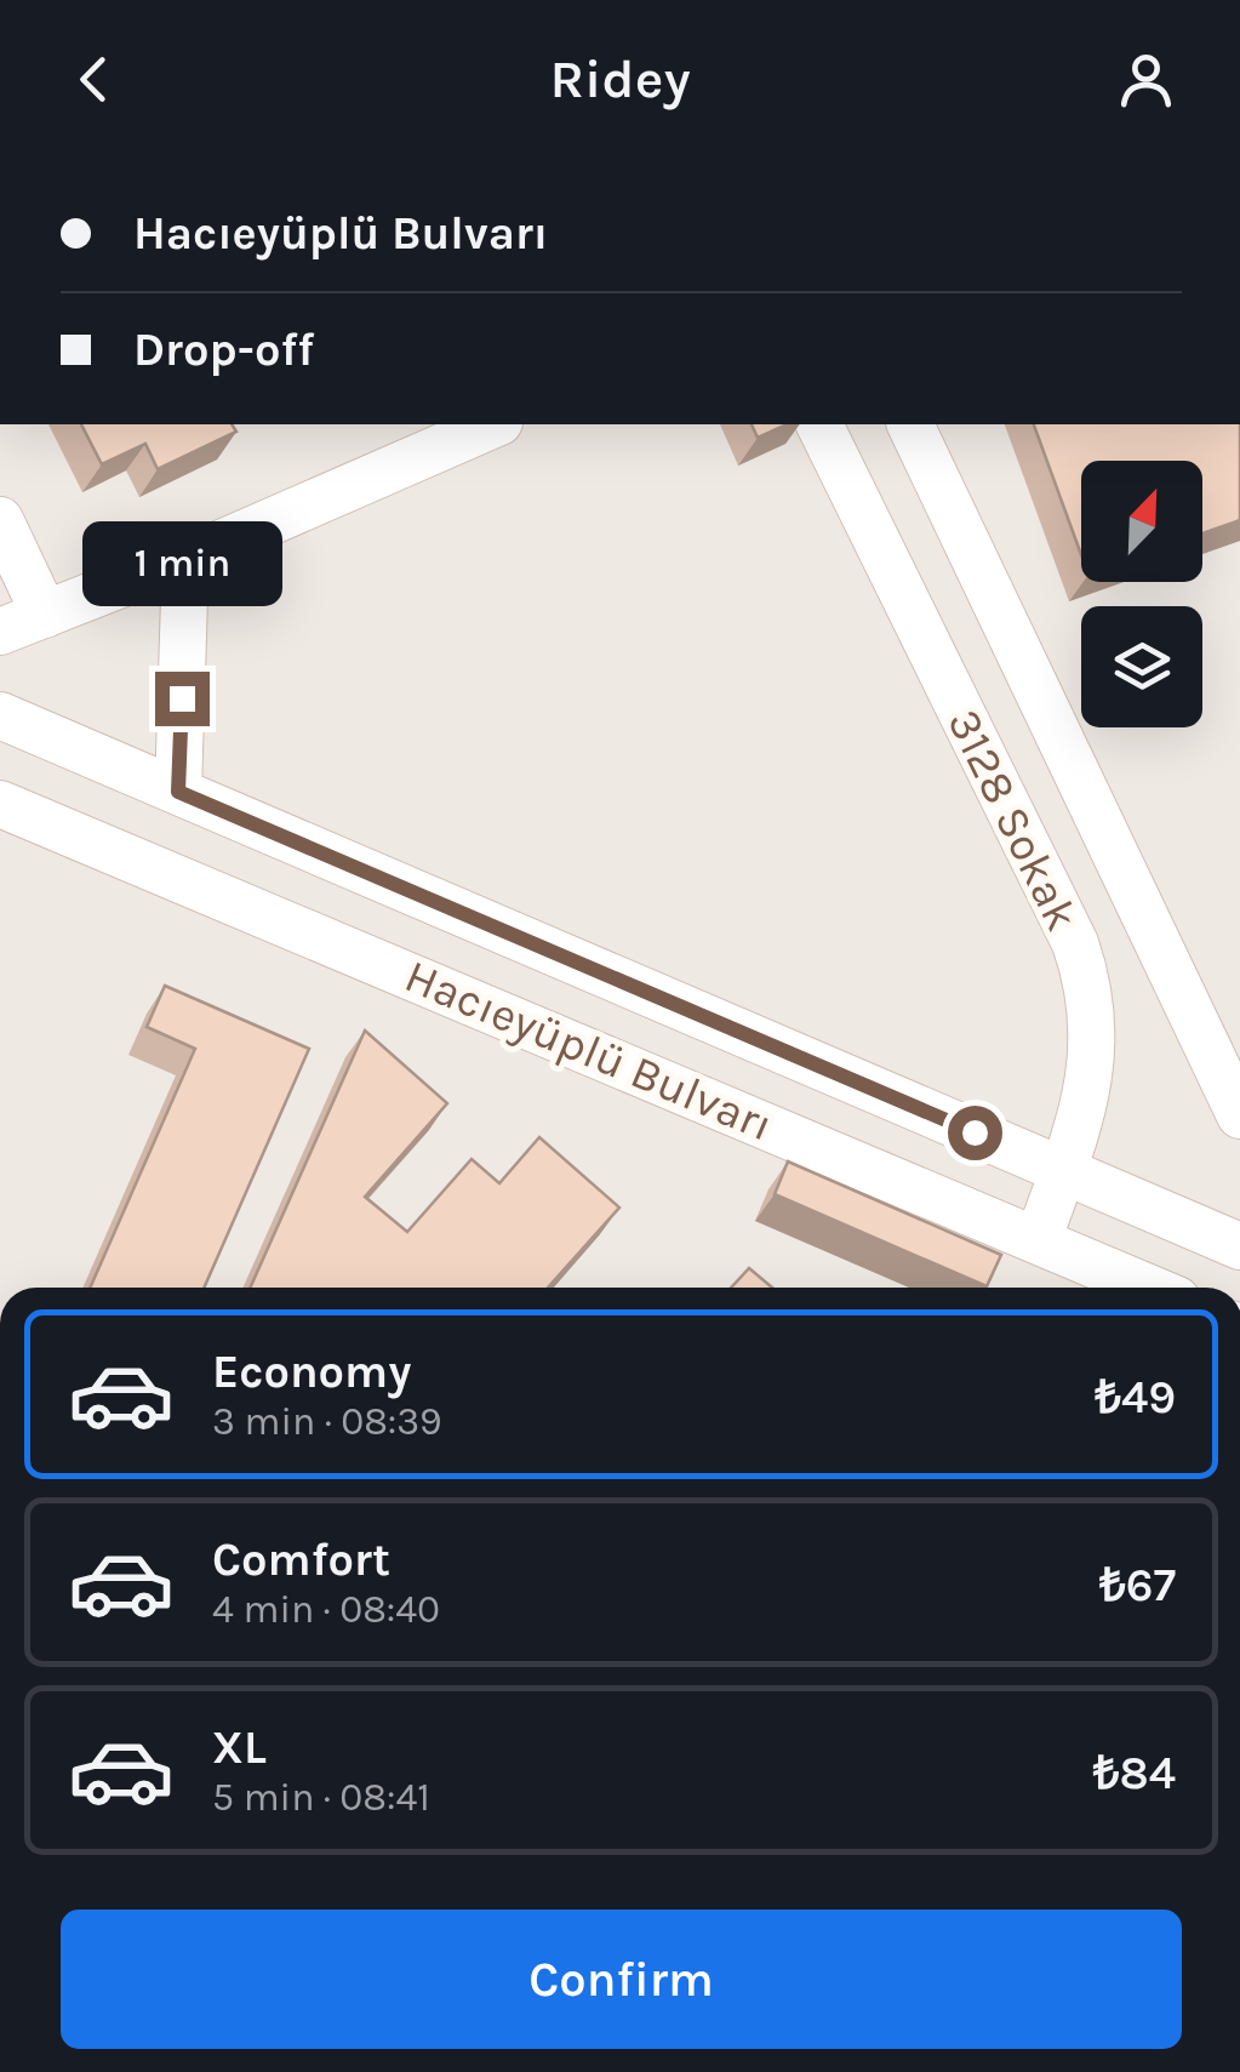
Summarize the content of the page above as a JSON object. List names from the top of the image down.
{
  "streets": {
    "street": ["3128 Sokak", "Hacıeyüplü Bulvarı"]
  },
  "crossings": [
    ["3128 Sokak", "Hacıeyüplü Bulvarı"]
  ],
  "north": "top right",
  "page": {
    "header": "Ridey",
    "banner": ["Hacıeyüplü Bulvarı", "Drop-off"],
    "bubble": "1 min",
    "list": [
      {
        "name": "Economy",
        "note": "3 min · 08:39",
        "value": "₺49"
      },
      {
        "name": "Comfort",
        "note": "4 min · 08:40",
        "value": "₺67"
      },
      {
        "name": "XL",
        "note": "5 min · 08:41",
        "value": "₺84"
      }
    ],
    "buttons": "Confirm"
  }
}
